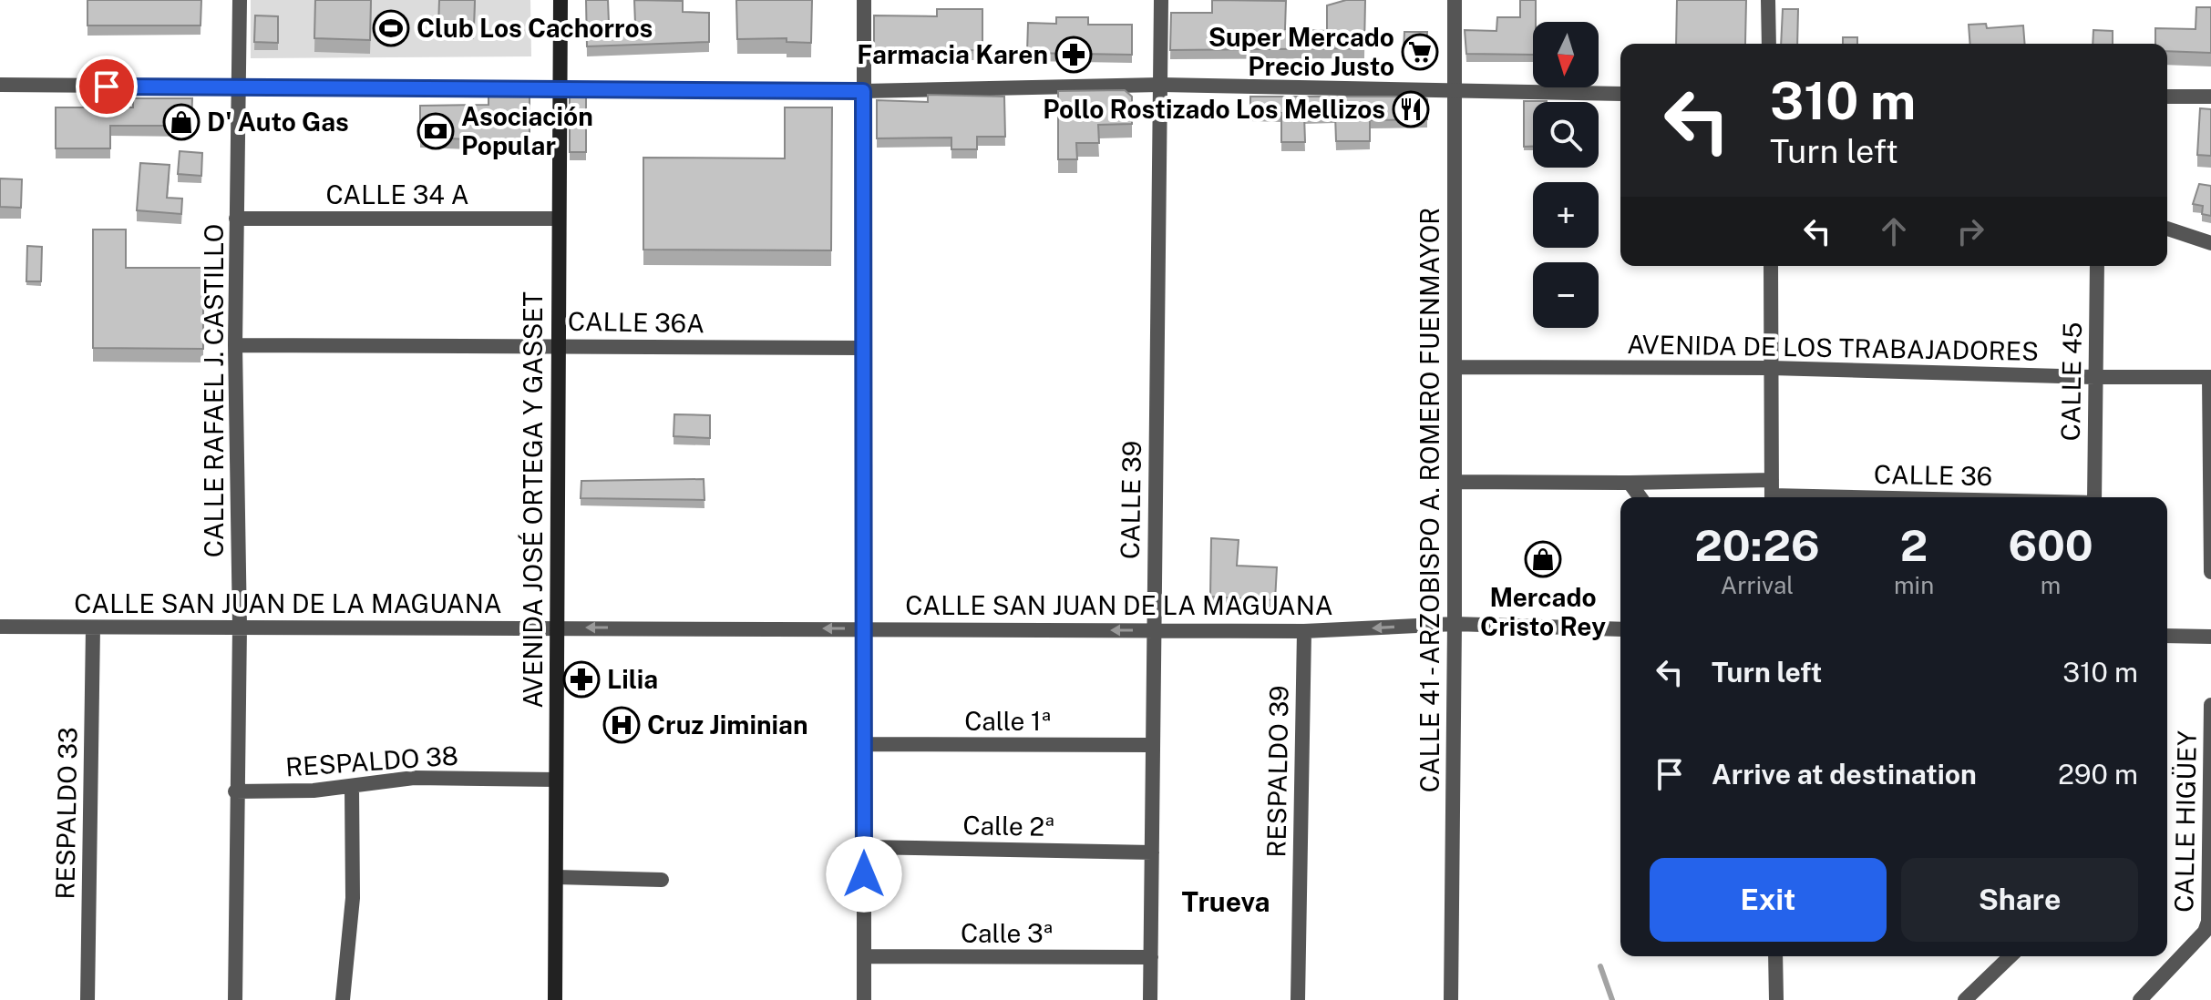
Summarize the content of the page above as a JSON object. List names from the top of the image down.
{
  "streets": {
    "main road": ["AVENIDA JOSÉ ORTEGA Y GASSET"],
    "street": [
      "CALLE 34 A",
      "CALLE 36A",
      "AVENIDA DE LOS TRABAJADORES",
      "CALLE 45",
      "CALLE RAFAEL J. CASTILLO",
      "CALLE 36",
      "CALLE 39",
      "CALLE 41 - ARZOBISPO A. ROMERO FUENMAYOR",
      "CALLE SAN JUAN DE LA MAGUANA",
      "Calle 1ª",
      "RESPALDO 38",
      "RESPALDO 39",
      "RESPALDO 33",
      "CALLE HIGÜEY",
      "Calle 2ª",
      "Calle 3ª"
    ]
  },
  "crossings": [
    ["CALLE 34 A", "CALLE RAFAEL J. CASTILLO"],
    ["CALLE 34 A", "AVENIDA JOSÉ ORTEGA Y GASSET"],
    ["CALLE 36A", "CALLE RAFAEL J. CASTILLO"],
    ["CALLE 36A", "AVENIDA JOSÉ ORTEGA Y GASSET"],
    ["AVENIDA DE LOS TRABAJADORES", "CALLE 45"],
    ["AVENIDA DE LOS TRABAJADORES", "CALLE 41 - ARZOBISPO A. ROMERO FUENMAYOR"],
    ["CALLE RAFAEL J. CASTILLO", "CALLE SAN JUAN DE LA MAGUANA"],
    ["CALLE RAFAEL J. CASTILLO", "RESPALDO 38"],
    ["CALLE 36", "CALLE 41 - ARZOBISPO A. ROMERO FUENMAYOR"],
    ["AVENIDA JOSÉ ORTEGA Y GASSET", "CALLE SAN JUAN DE LA MAGUANA"],
    ["AVENIDA JOSÉ ORTEGA Y GASSET", "RESPALDO 38"],
    ["CALLE 39", "CALLE SAN JUAN DE LA MAGUANA"],
    ["CALLE 39", "Calle 1ª"],
    ["CALLE 39", "Calle 2ª"],
    ["CALLE 39", "Calle 3ª"],
    ["CALLE 41 - ARZOBISPO A. ROMERO FUENMAYOR", "CALLE SAN JUAN DE LA MAGUANA"],
    ["CALLE SAN JUAN DE LA MAGUANA", "RESPALDO 39"],
    ["CALLE SAN JUAN DE LA MAGUANA", "RESPALDO 33"]
  ],
  "one_way": ["CALLE SAN JUAN DE LA MAGUANA"],
  "districts": ["Trueva"],
  "places": {
    "sports": ["Club Los Cachorros"],
    "supermarket": ["Super Mercado Precio Justo"],
    "pharmacy": ["Farmacia Karen", "Lilia"],
    "restaurant": ["Pollo Rostizado Los Mellizos"],
    "shop": ["D' Auto Gas", "Mercado Cristo Rey"],
    "bank": ["Asociación Popular"],
    "hospital": ["Cruz Jiminian"]
  },
  "north": "bottom",
  "page": {
    "map_buttons": ["+", "−"],
    "turn": ["310 m", "Turn left"],
    "eta": [
      "20:26",
      "Arrival",
      "2",
      "min",
      "600",
      "m"
    ],
    "list": [
      {
        "name": "Turn left",
        "value": "310 m"
      },
      {
        "name": "Arrive at destination",
        "value": "290 m"
      }
    ],
    "buttons": ["Exit", "Share"]
  }
}
